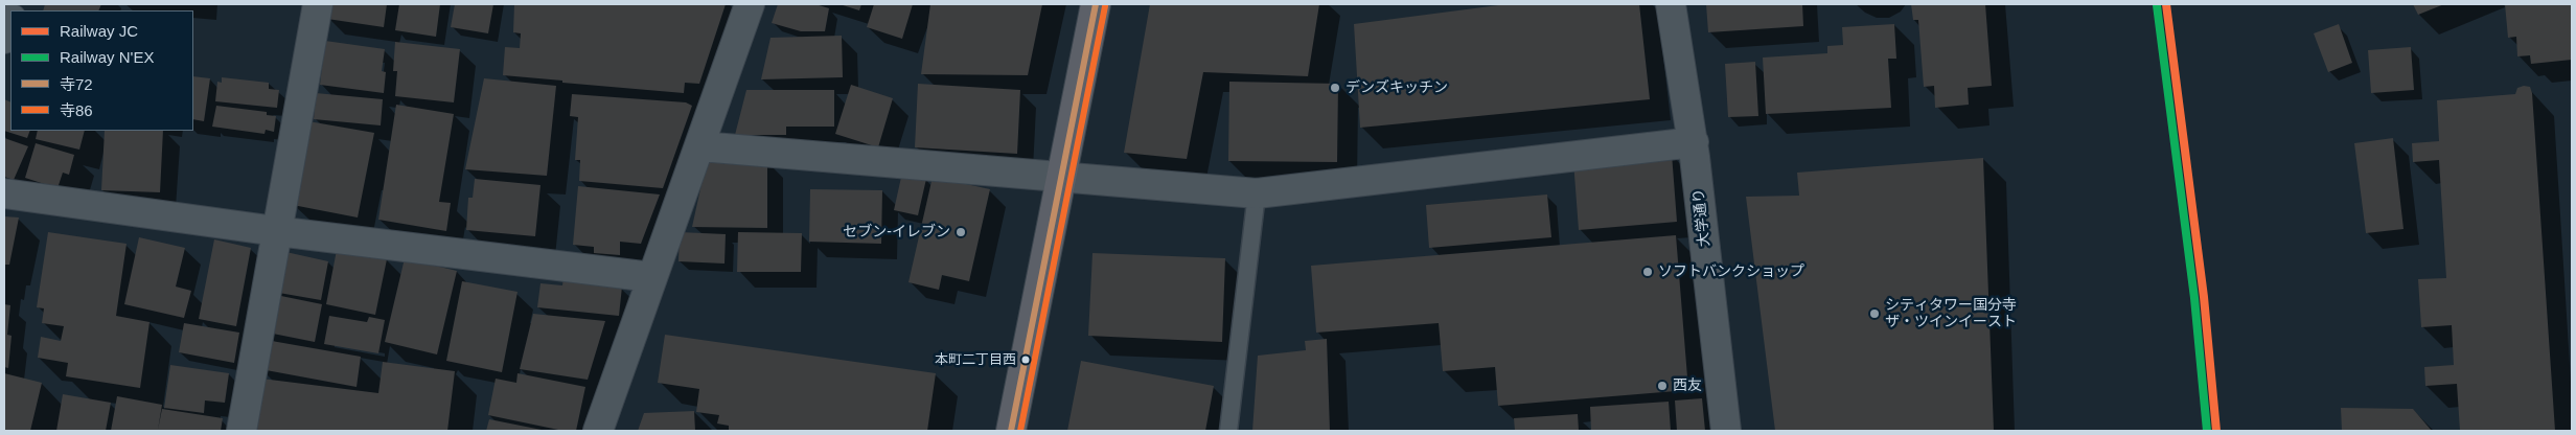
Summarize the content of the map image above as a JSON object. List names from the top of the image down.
{
  "streets": {
    "street": ["大学通り"]
  },
  "places": [
    "デンズキッチン",
    "セブン-イレブン",
    "ソフトバンクショップ",
    "シティタワー国分寺 ザ・ツインイースト",
    "本町二丁目西",
    "西友"
  ],
  "lines": [
    "rail line JC",
    "transit line 寺72",
    "rail line N'EX",
    "transit line 寺86"
  ],
  "legend": [
    "Railway JC",
    "Railway N'EX",
    "寺72",
    "寺86"
  ]
}
